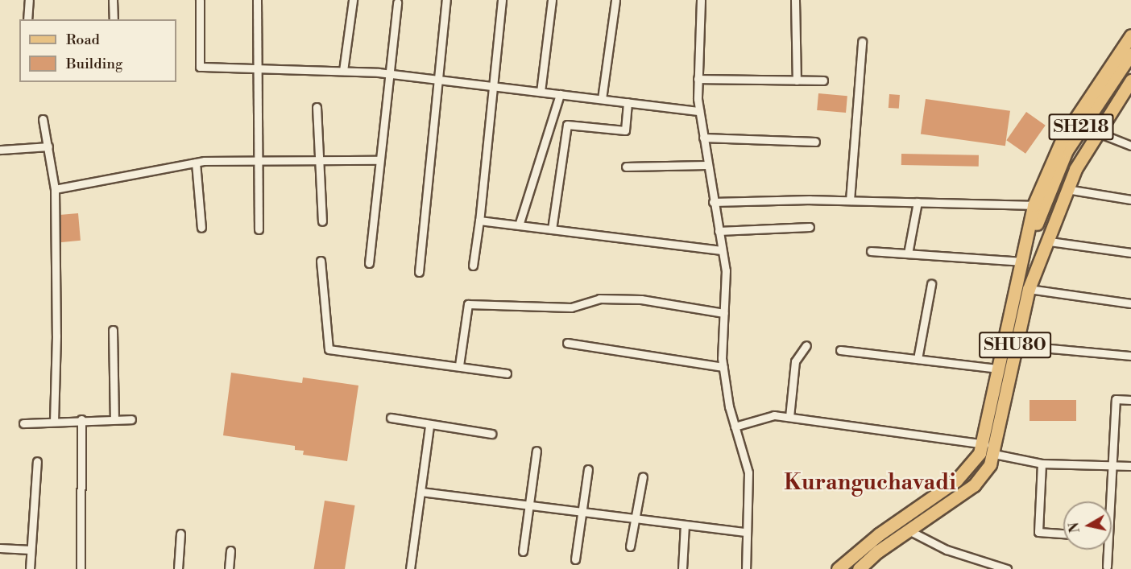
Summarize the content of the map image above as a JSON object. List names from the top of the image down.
{
  "streets": {
    "main road": ["SH218", "SHU80"]
  },
  "crossings": [
    ["SH218", "SHU80"]
  ],
  "districts": ["Kuranguchavadi"],
  "legend": ["Road", "Building"],
  "north": "left"
}
